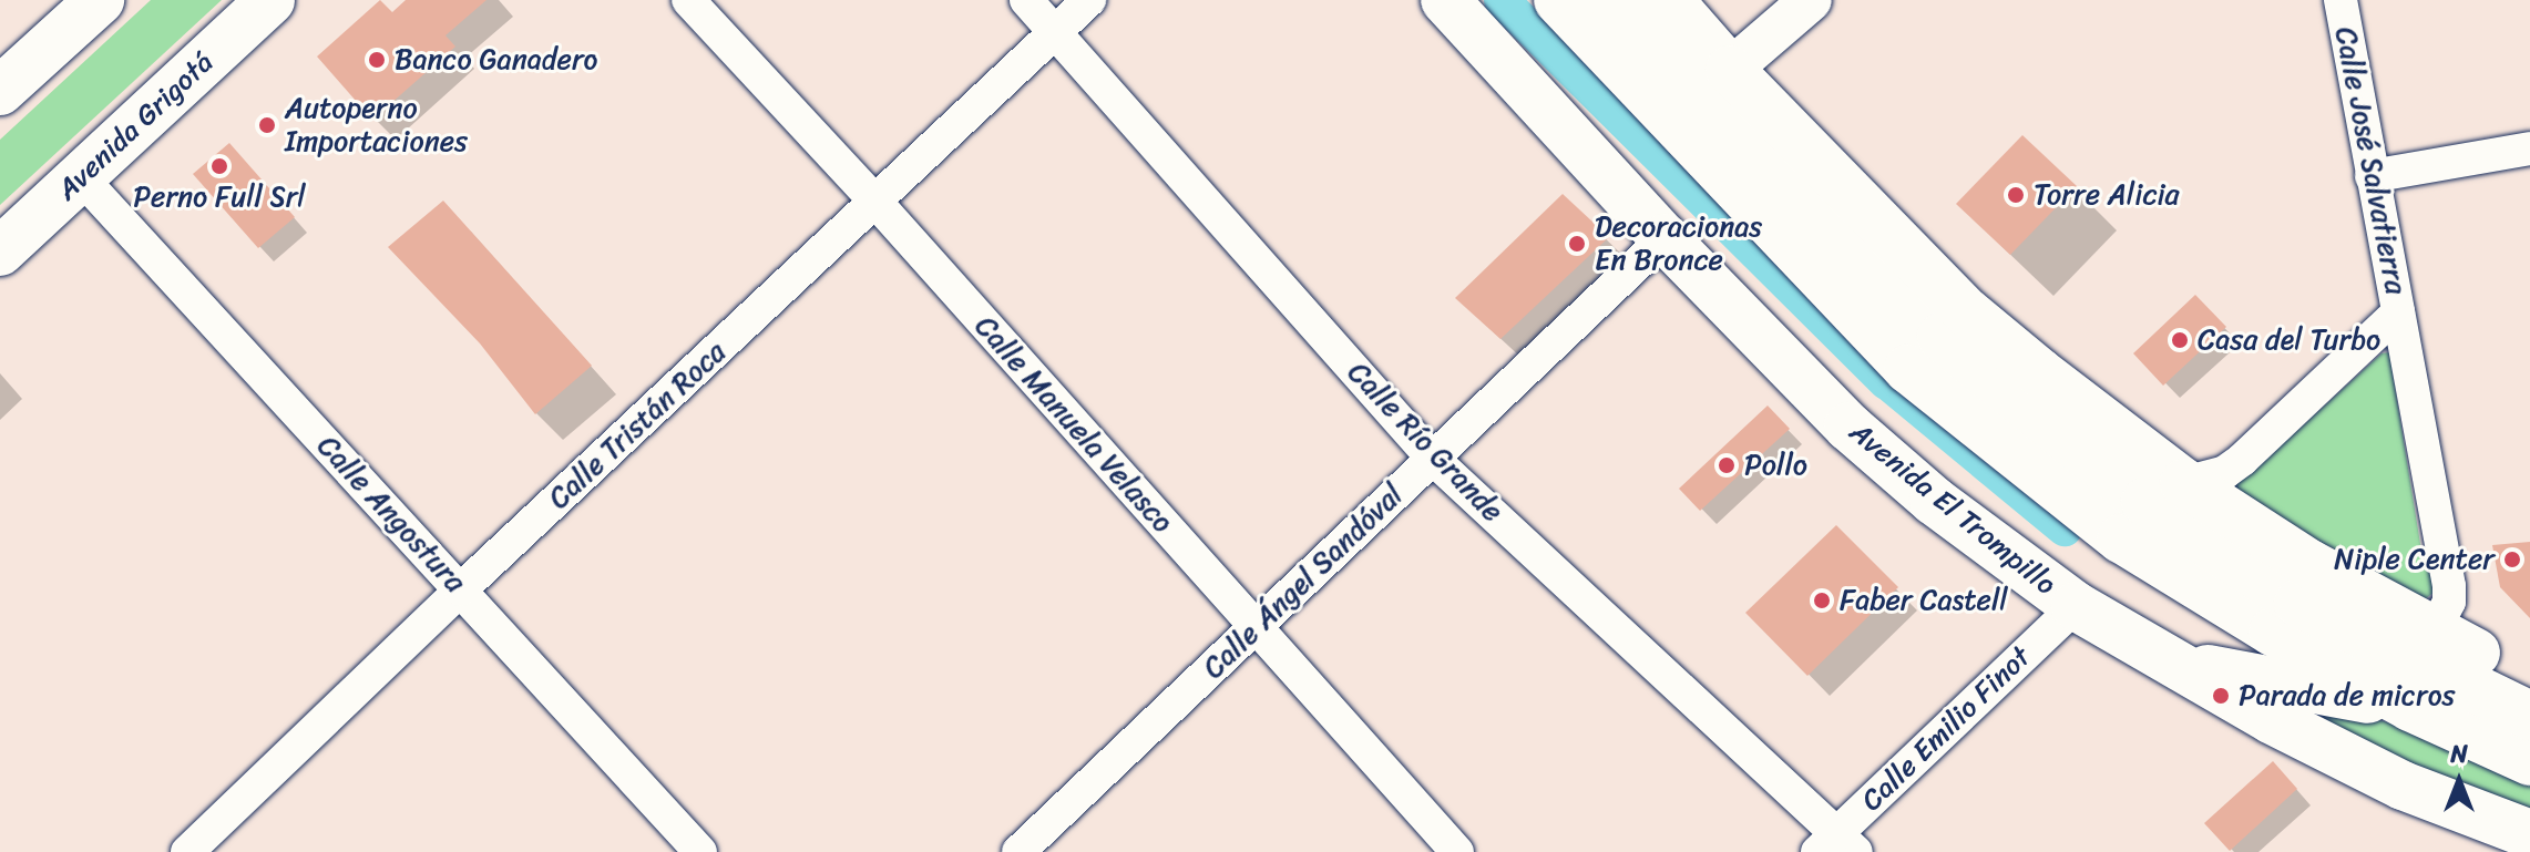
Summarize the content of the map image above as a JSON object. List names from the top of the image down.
{
  "streets": {
    "main road": ["Avenida Grigotá", "Avenida El Trompillo"],
    "street": [
      "Calle José Salvatierra",
      "Calle Manuela Velasco",
      "Calle Tristán Roca",
      "Calle Río Grande",
      "Calle Angostura",
      "Calle Ángel Sandóval",
      "Calle Emilio Finot"
    ]
  },
  "crossings": [
    ["Avenida Grigotá", "Calle Angostura"],
    ["Calle Manuela Velasco", "Calle Tristán Roca"],
    ["Calle Manuela Velasco", "Calle Ángel Sandóval"],
    ["Calle Tristán Roca", "Calle Río Grande"],
    ["Calle Tristán Roca", "Calle Angostura"],
    ["Calle Río Grande", "Calle Ángel Sandóval"],
    ["Calle Río Grande", "Calle Emilio Finot"],
    ["Avenida El Trompillo", "Calle Ángel Sandóval"],
    ["Avenida El Trompillo", "Calle Emilio Finot"]
  ],
  "places": [
    "Banco Ganadero",
    "Autoperno Importaciones",
    "Perno Full Srl",
    "Torre Alicia",
    "Decoracionas En Bronce",
    "Casa del Turbo",
    "Pollo",
    "Niple Center",
    "Faber Castell",
    "Parada de micros"
  ],
  "north": "top"
}
